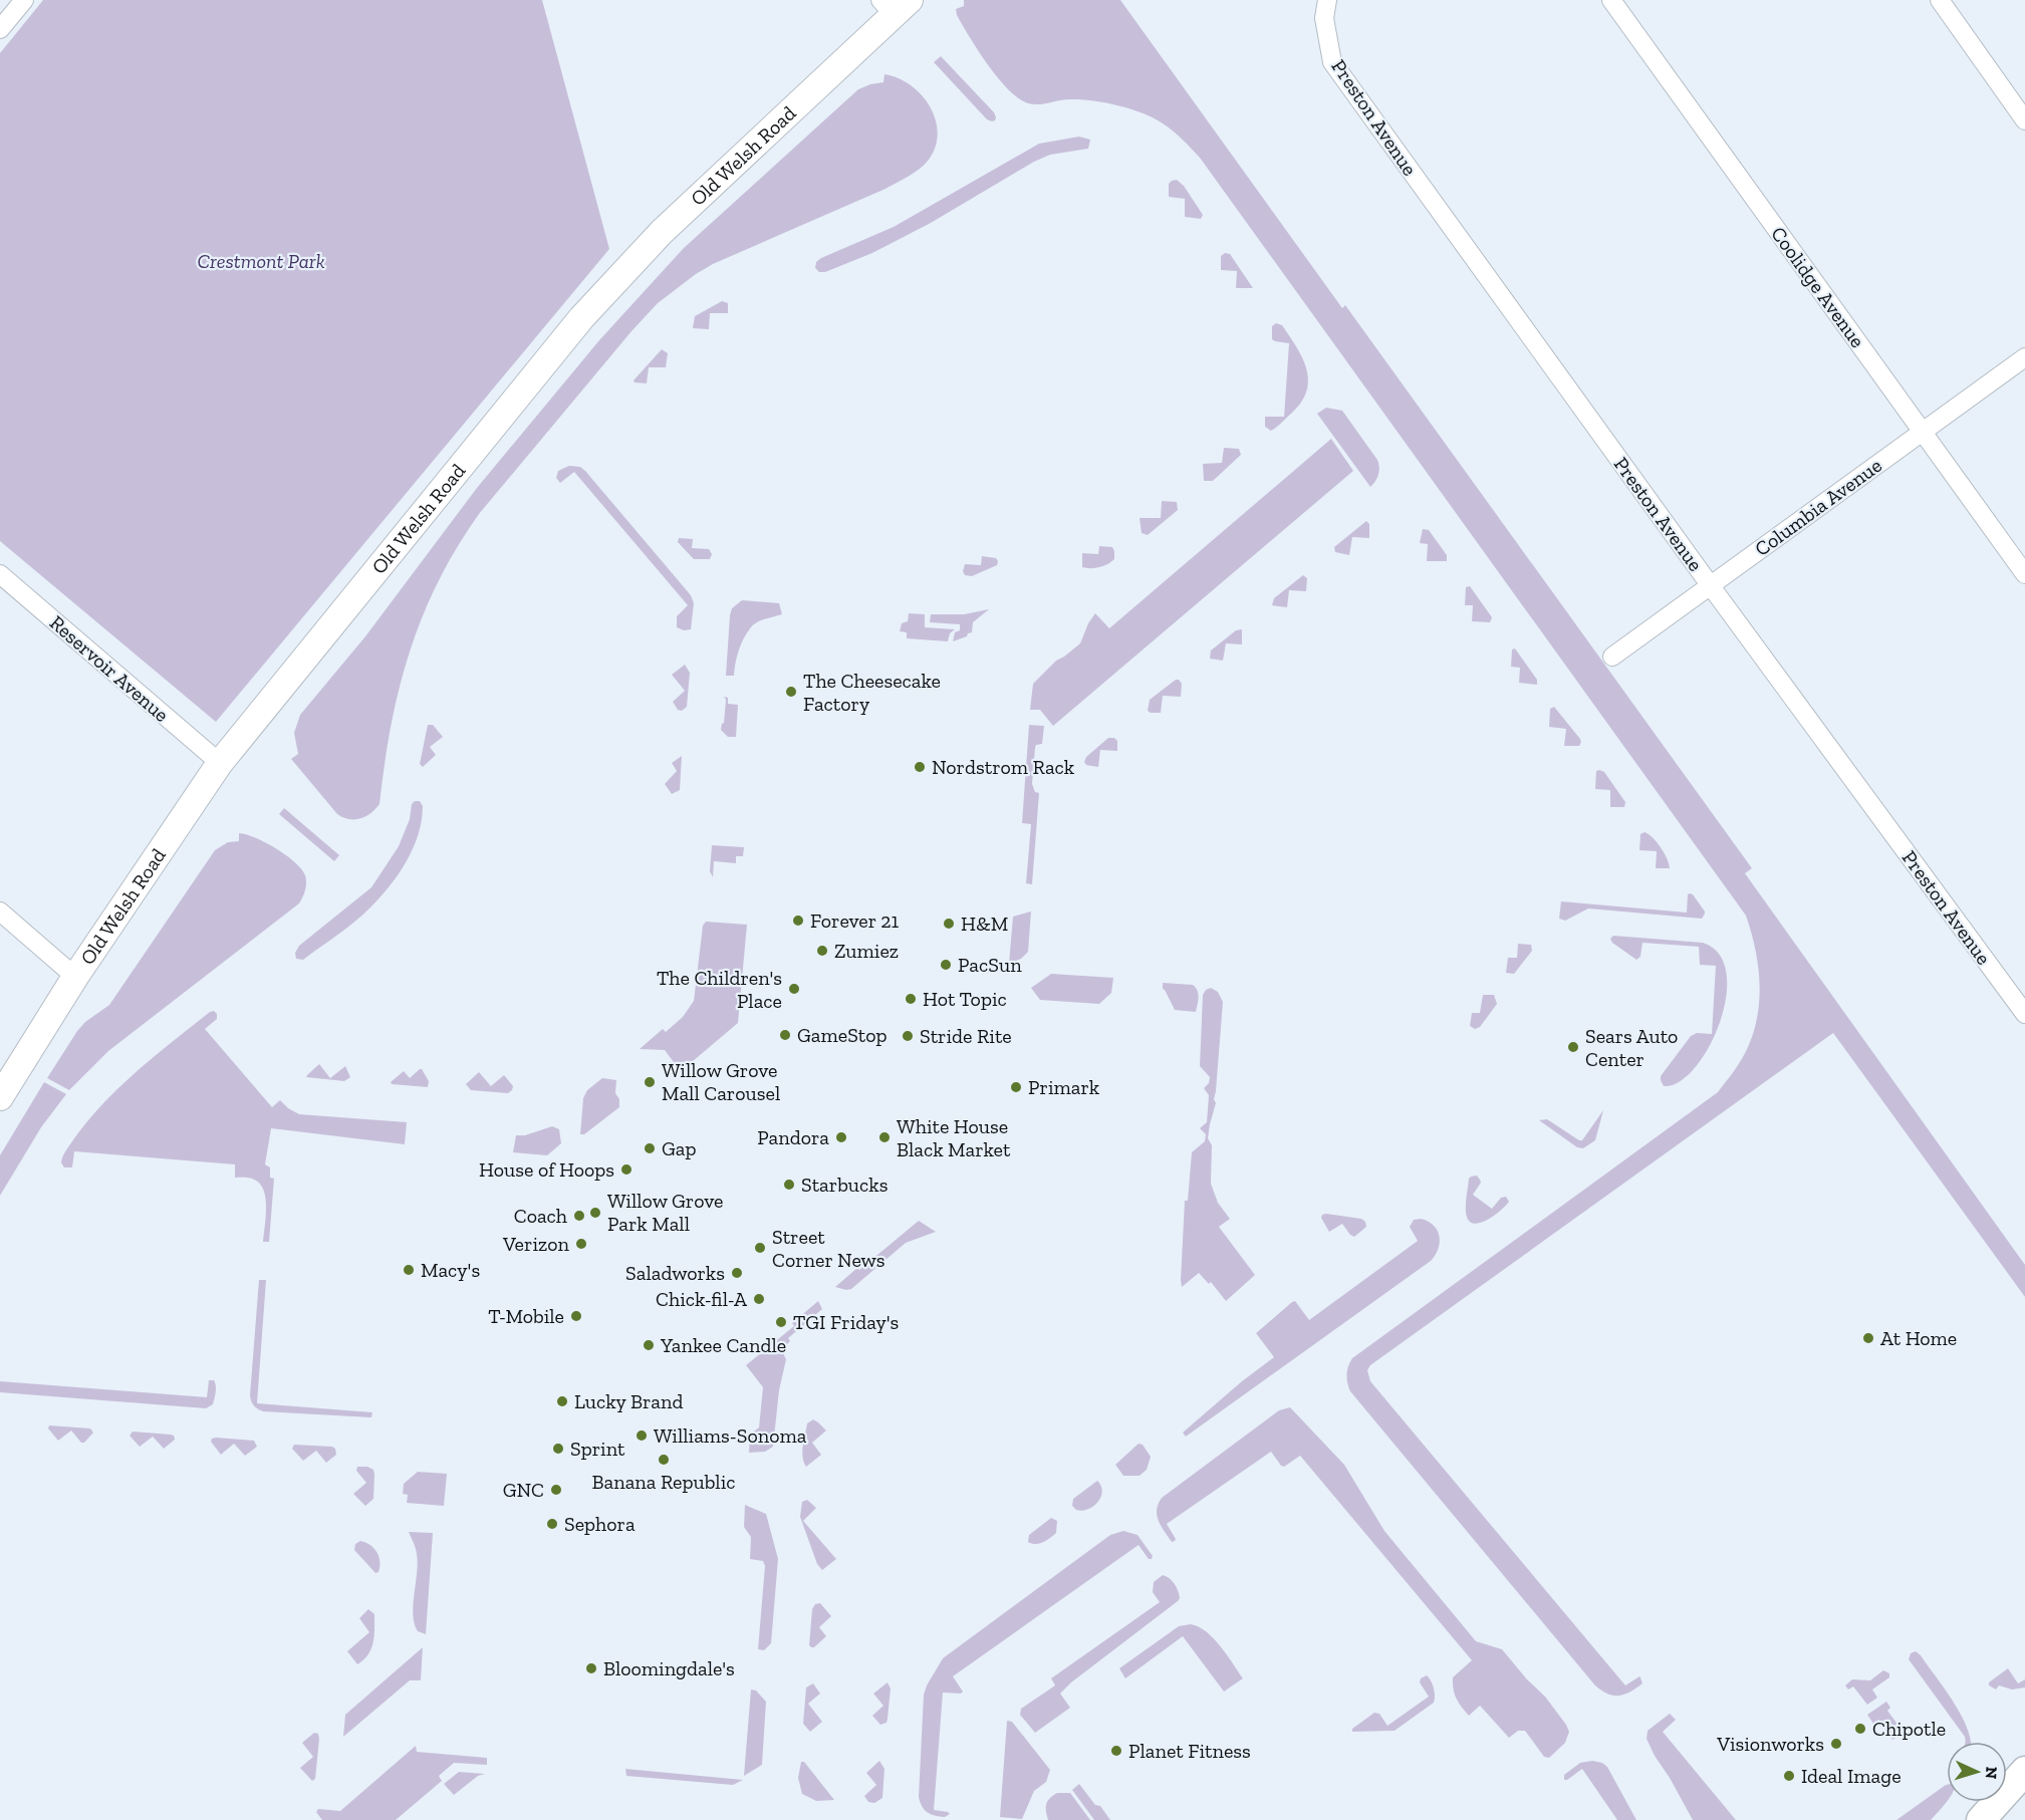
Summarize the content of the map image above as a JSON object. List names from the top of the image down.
{
  "streets": {
    "street": [
      "Preston Avenue",
      "Old Welsh Road",
      "Coolidge Avenue",
      "Columbia Avenue",
      "Reservoir Avenue"
    ]
  },
  "crossings": [
    ["Preston Avenue", "Columbia Avenue"],
    ["Old Welsh Road", "Reservoir Avenue"],
    ["Coolidge Avenue", "Columbia Avenue"]
  ],
  "parks": ["Crestmont Park"],
  "places": [
    "The Cheesecake Factory",
    "Nordstrom Rack",
    "Forever 21",
    "H&M",
    "Zumiez",
    "PacSun",
    "The Children's Place",
    "Hot Topic",
    "GameStop",
    "Stride Rite",
    "Sears Auto Center",
    "Willow Grove Mall Carousel",
    "Primark",
    "Pandora",
    "White House Black Market",
    "Gap",
    "House of Hoops",
    "Starbucks",
    "Willow Grove Park Mall",
    "Coach",
    "Verizon",
    "Street Corner News",
    "Macy's",
    "Saladworks",
    "Chick-fil-A",
    "T-Mobile",
    "TGI Friday's",
    "At Home",
    "Yankee Candle",
    "Lucky Brand",
    "Williams-Sonoma",
    "Sprint",
    "Banana Republic",
    "GNC",
    "Sephora",
    "Bloomingdale's",
    "Chipotle",
    "Visionworks",
    "Planet Fitness",
    "Ideal Image"
  ],
  "north": "right"
}
